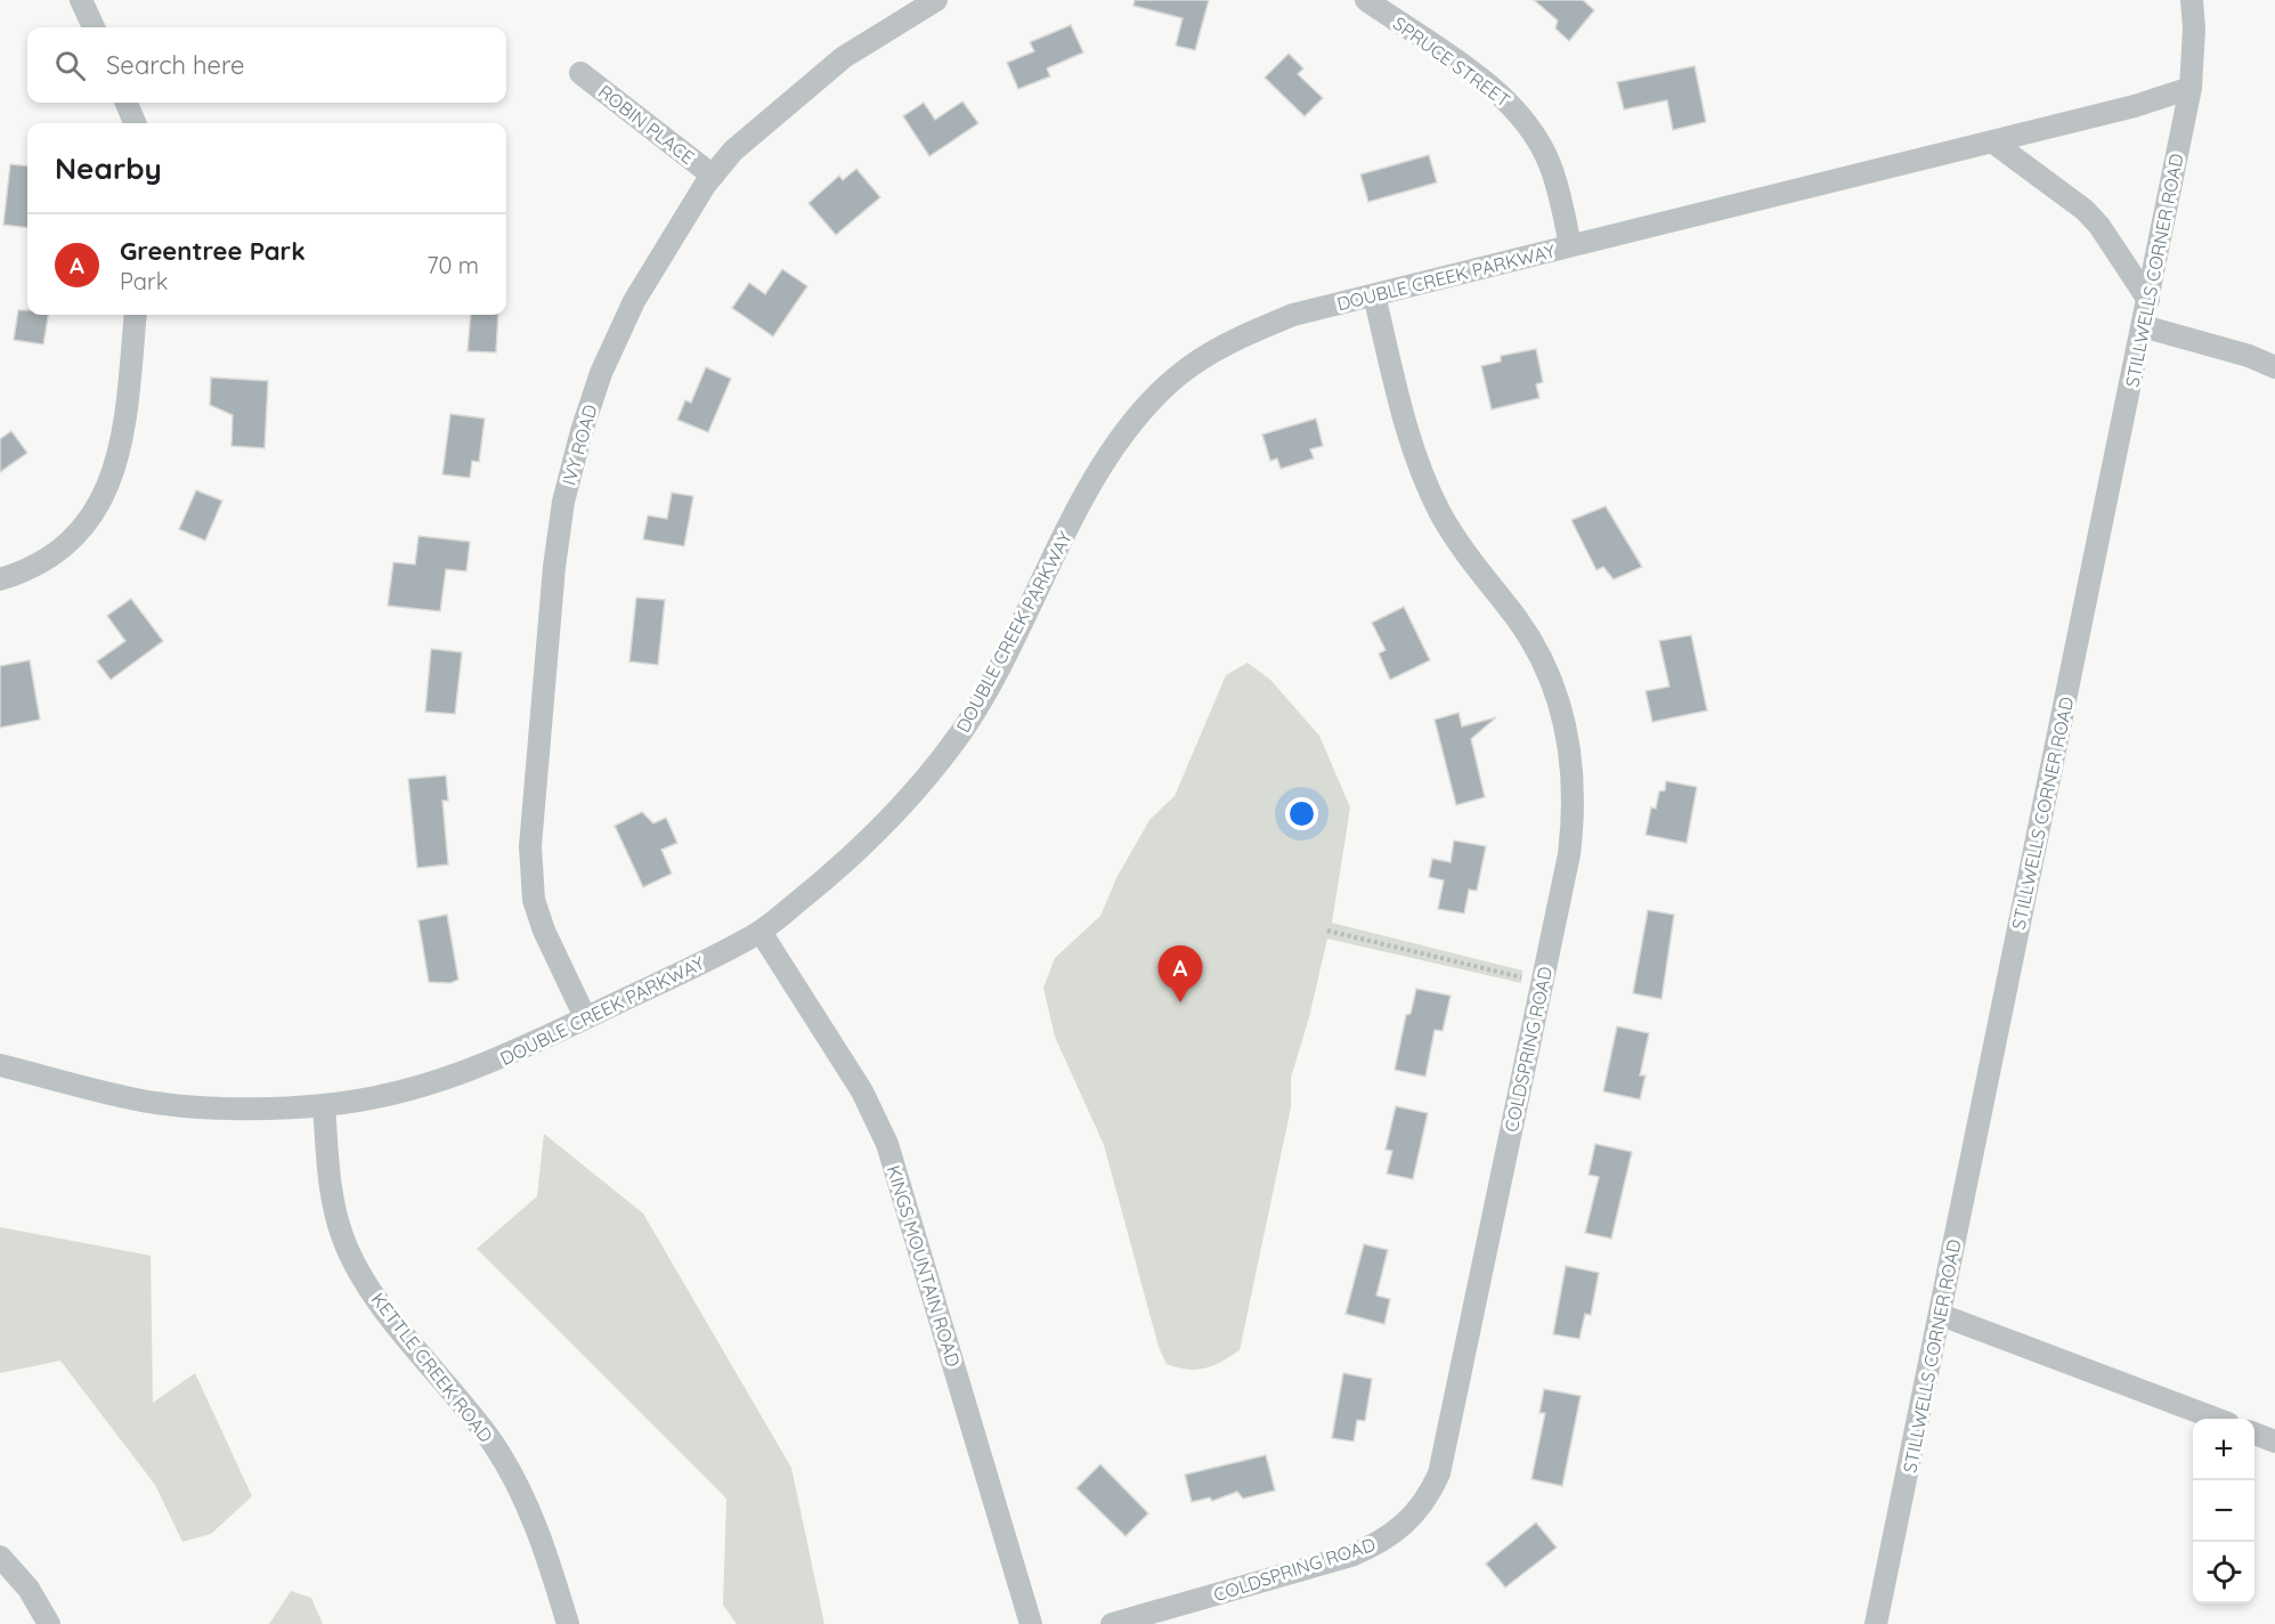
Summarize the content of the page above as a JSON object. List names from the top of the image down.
{
  "streets": {
    "street": [
      "SPRUCE STREET",
      "ROBIN PLACE",
      "STILLWELLS CORNER ROAD",
      "DOUBLE CREEK PARKWAY",
      "IVY ROAD",
      "COLDSPRING ROAD",
      "KINGS MOUNTAIN ROAD",
      "KETTLE CREEK ROAD"
    ]
  },
  "crossings": [
    ["SPRUCE STREET", "DOUBLE CREEK PARKWAY"],
    ["ROBIN PLACE", "IVY ROAD"],
    ["STILLWELLS CORNER ROAD", "DOUBLE CREEK PARKWAY"],
    ["DOUBLE CREEK PARKWAY", "IVY ROAD"],
    ["DOUBLE CREEK PARKWAY", "COLDSPRING ROAD"],
    ["DOUBLE CREEK PARKWAY", "KINGS MOUNTAIN ROAD"],
    ["DOUBLE CREEK PARKWAY", "KETTLE CREEK ROAD"]
  ],
  "page": {
    "search": "Search here",
    "heading": "Nearby",
    "list": [
      {
        "mark": "A",
        "name": "Greentree Park",
        "note": "Park",
        "value": "70 m"
      }
    ],
    "pins": "A",
    "map_buttons": ["+", "−"]
  }
}
